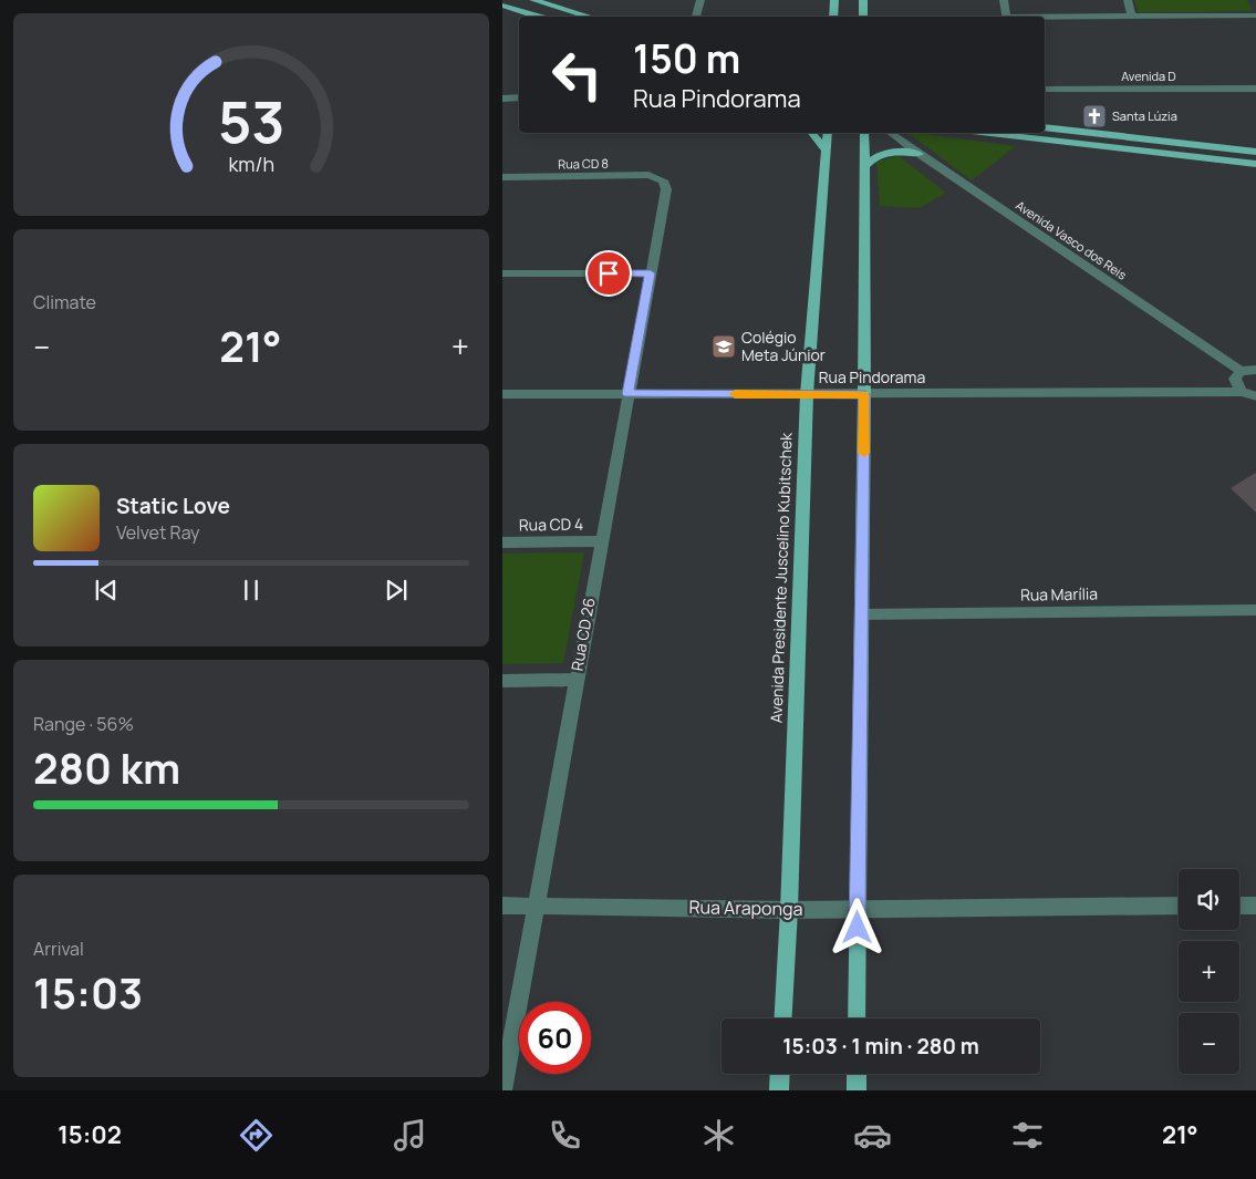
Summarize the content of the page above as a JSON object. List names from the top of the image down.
{
  "streets": {
    "main road": ["Avenida Presidente Juscelino Kubitschek"],
    "street": [
      "Avenida D",
      "Rua CD 8",
      "Avenida Vasco dos Reis",
      "Rua Pindorama",
      "Rua CD 4",
      "Rua Marília",
      "Rua CD 26",
      "Rua Araponga"
    ]
  },
  "crossings": [
    ["Rua CD 8", "Rua CD 26"],
    ["Rua Pindorama", "Avenida Presidente Juscelino Kubitschek"],
    ["Rua Pindorama", "Rua CD 26"],
    ["Rua CD 4", "Rua CD 26"],
    ["Avenida Presidente Juscelino Kubitschek", "Rua Araponga"],
    ["Rua CD 26", "Rua Araponga"]
  ],
  "places": {
    "church": ["Santa Lúzia"],
    "school or university": ["Colégio Meta Júnior"]
  },
  "page": {
    "turn": ["150 m", "Rua Pindorama"],
    "tile": [
      "Climate",
      ["Range · 56%", "280 km"],
      ["Arrival", "15:03"]
    ],
    "heat": ["−", "21°", "+"],
    "song": ["Static Love", "Velvet Ray"],
    "map_buttons": ["+", "−"],
    "limit": "60",
    "trip": "15:03 · 1 min · 280 m",
    "tabs": ["15:02", "21°"],
    "gauge": ["53", "km/h"]
  }
}
